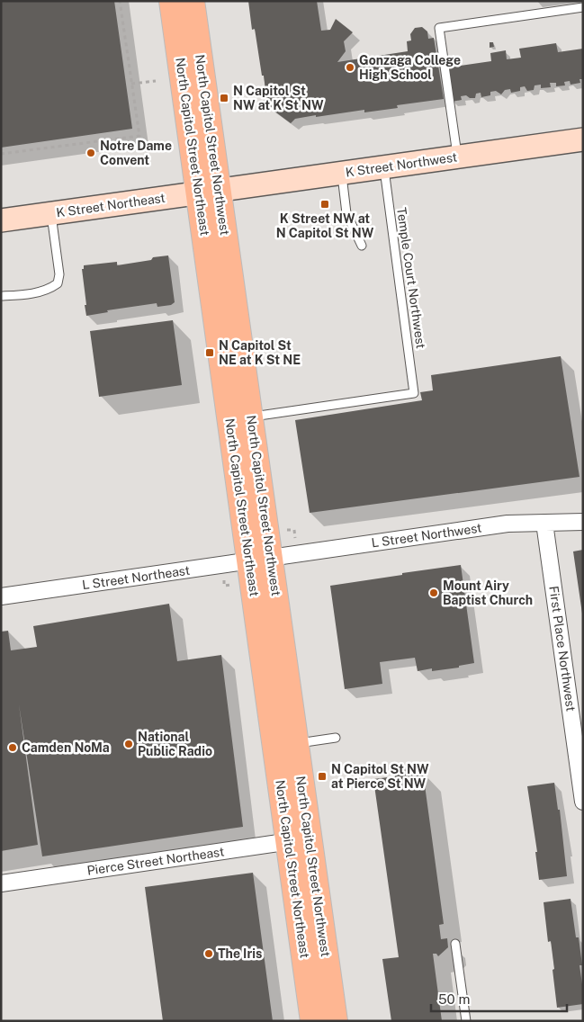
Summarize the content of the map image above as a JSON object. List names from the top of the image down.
{
  "streets": {
    "main road": [
      "North Capitol Street Northwest",
      "North Capitol Street Northeast",
      "K Street Northwest",
      "K Street Northeast"
    ],
    "street": [
      "L Street Northwest",
      "L Street Northeast",
      "First Place Northwest",
      "Pierce Street Northeast"
    ],
    "lane": ["Temple Court Northwest"]
  },
  "crossings": [
    ["North Capitol Street Northwest", "North Capitol Street Northeast"],
    ["North Capitol Street Northwest", "K Street Northwest"],
    ["North Capitol Street Northwest", "K Street Northeast"],
    ["North Capitol Street Northwest", "Temple Court Northwest"],
    ["North Capitol Street Northwest", "L Street Northwest"],
    ["North Capitol Street Northwest", "L Street Northeast"],
    ["North Capitol Street Northwest", "Pierce Street Northeast"],
    ["North Capitol Street Northeast", "K Street Northwest"],
    ["North Capitol Street Northeast", "K Street Northeast"],
    ["North Capitol Street Northeast", "L Street Northwest"],
    ["North Capitol Street Northeast", "L Street Northeast"],
    ["North Capitol Street Northeast", "Pierce Street Northeast"],
    ["K Street Northwest", "K Street Northeast"],
    ["K Street Northwest", "Temple Court Northwest"],
    ["L Street Northwest", "L Street Northeast"],
    ["L Street Northwest", "First Place Northwest"]
  ],
  "places": {
    "other": [
      "Gonzaga College High School",
      "Notre Dame Convent",
      "Mount Airy Baptist Church",
      "National Public Radio",
      "Camden NoMa",
      "The Iris"
    ],
    "transit": [
      "N Capitol St NW at K St NW",
      "K Street NW at N Capitol St NW",
      "N Capitol St NE at K St NE",
      "N Capitol St NW at Pierce St NW"
    ]
  },
  "scale_bar": "50 m"
}
